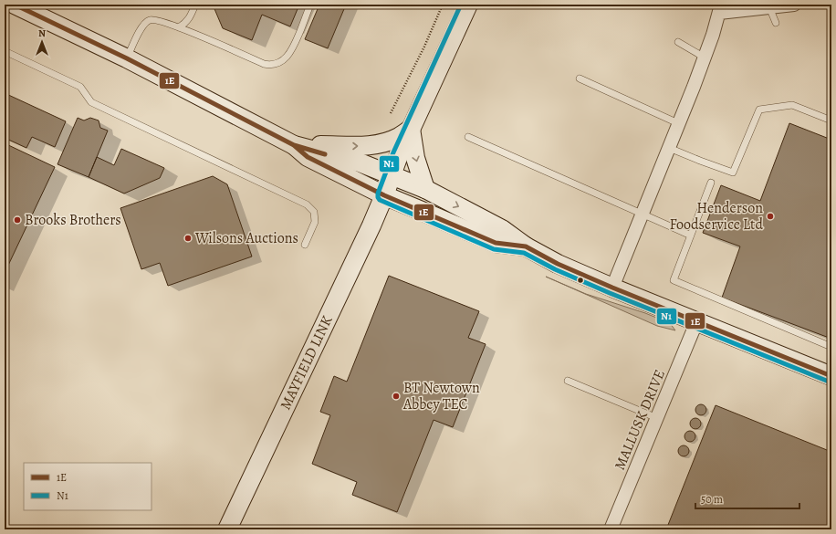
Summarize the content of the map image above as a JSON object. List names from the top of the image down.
{
  "streets": {
    "main road": ["MAYFIELD LINK"],
    "street": ["MALLUSK DRIVE"]
  },
  "places": [
    "Henderson Foodservice Ltd",
    "Brooks Brothers",
    "Wilsons Auctions",
    "BT Newtown Abbey TEC"
  ],
  "lines": ["transit line 1E", "transit line N1"],
  "legend": ["1E", "N1"],
  "scale_bar": "50 m",
  "north": "top"
}
